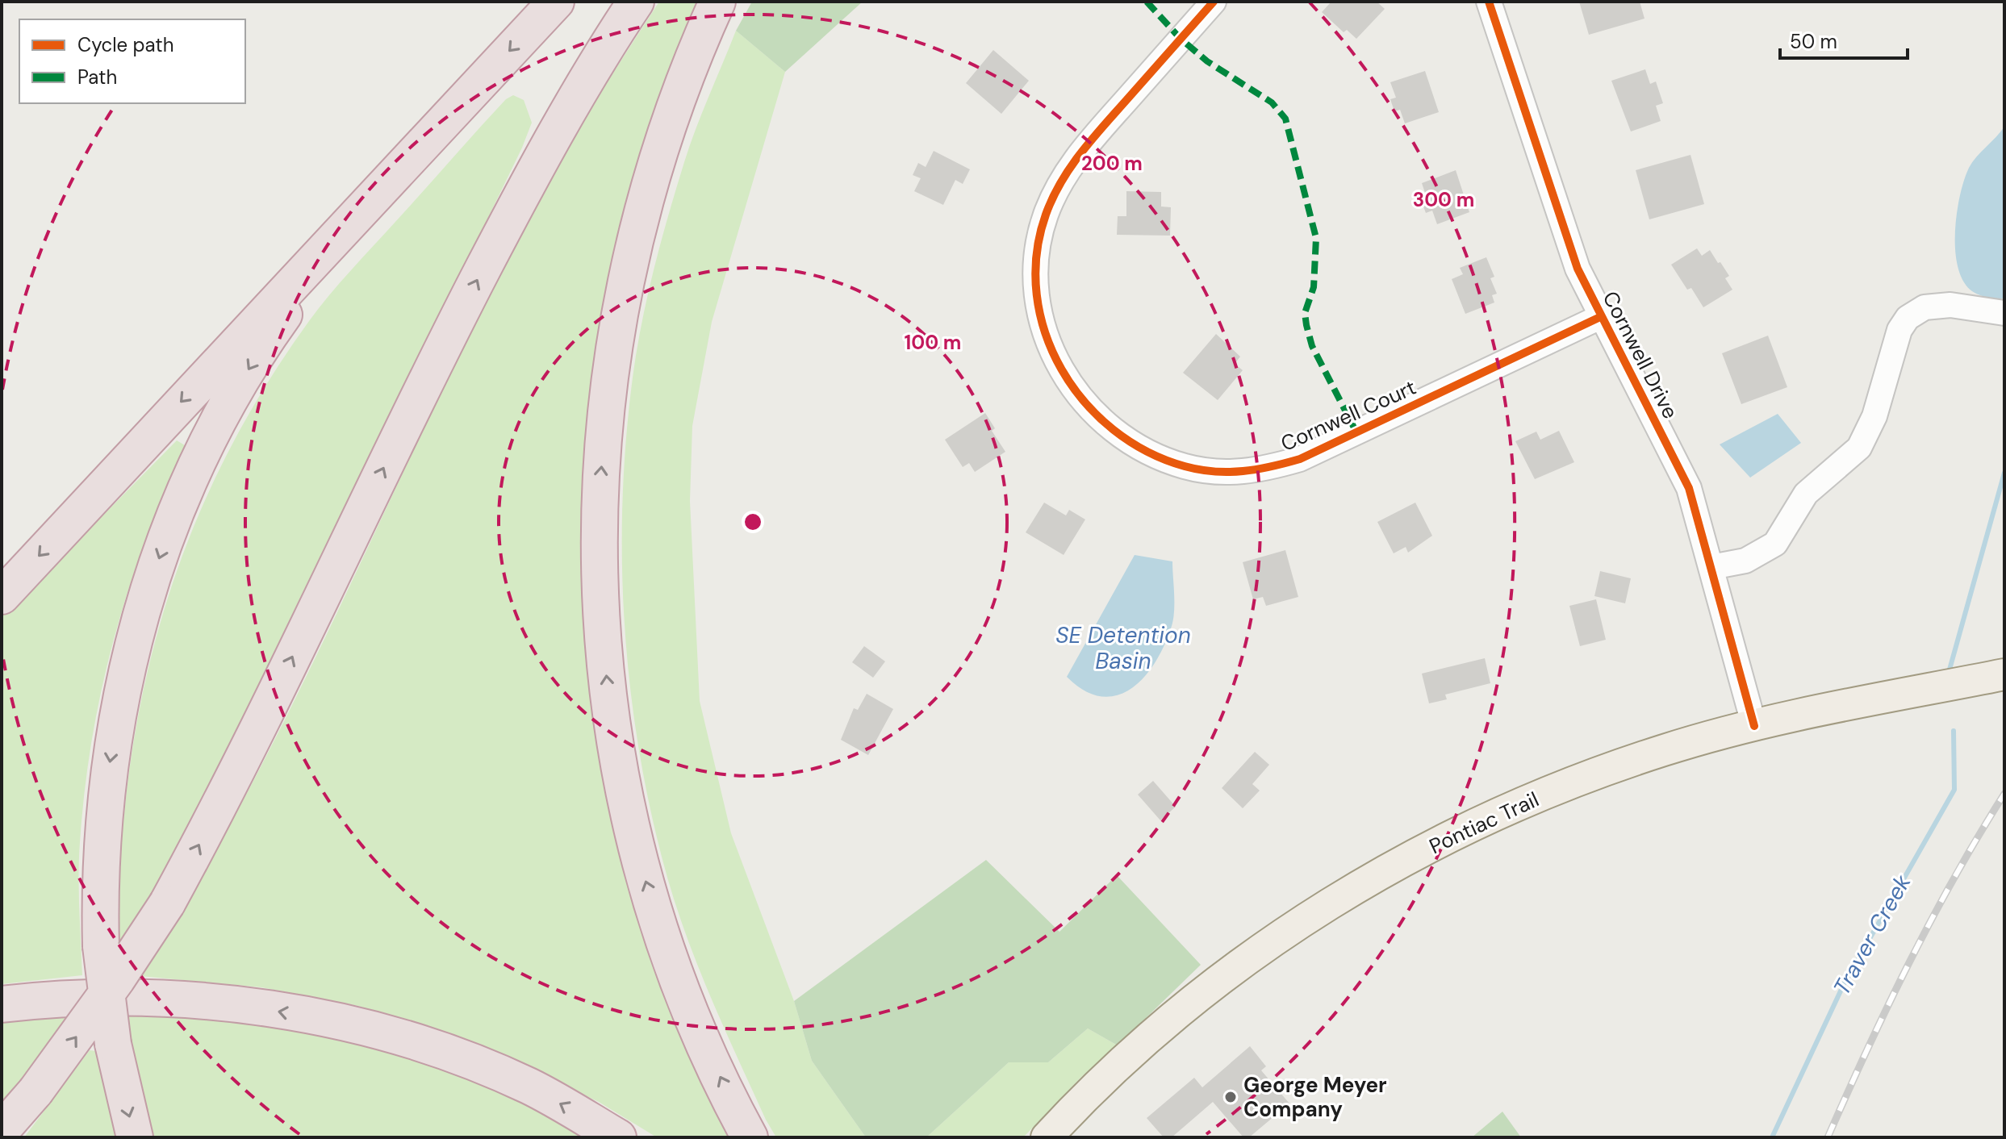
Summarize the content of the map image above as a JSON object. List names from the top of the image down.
{
  "streets": {
    "main road": ["Pontiac Trail"],
    "street": ["Cornwell Drive", "Cornwell Court"]
  },
  "crossings": [
    ["Cornwell Drive", "Cornwell Court"],
    ["Cornwell Drive", "Pontiac Trail"]
  ],
  "water": ["SE Detention Basin", "Traver Creek"],
  "places": ["George Meyer Company"],
  "legend": ["Cycle path", "Path"],
  "scale_bar": "50 m",
  "rings": ["200 m", "300 m", "100 m"]
}
